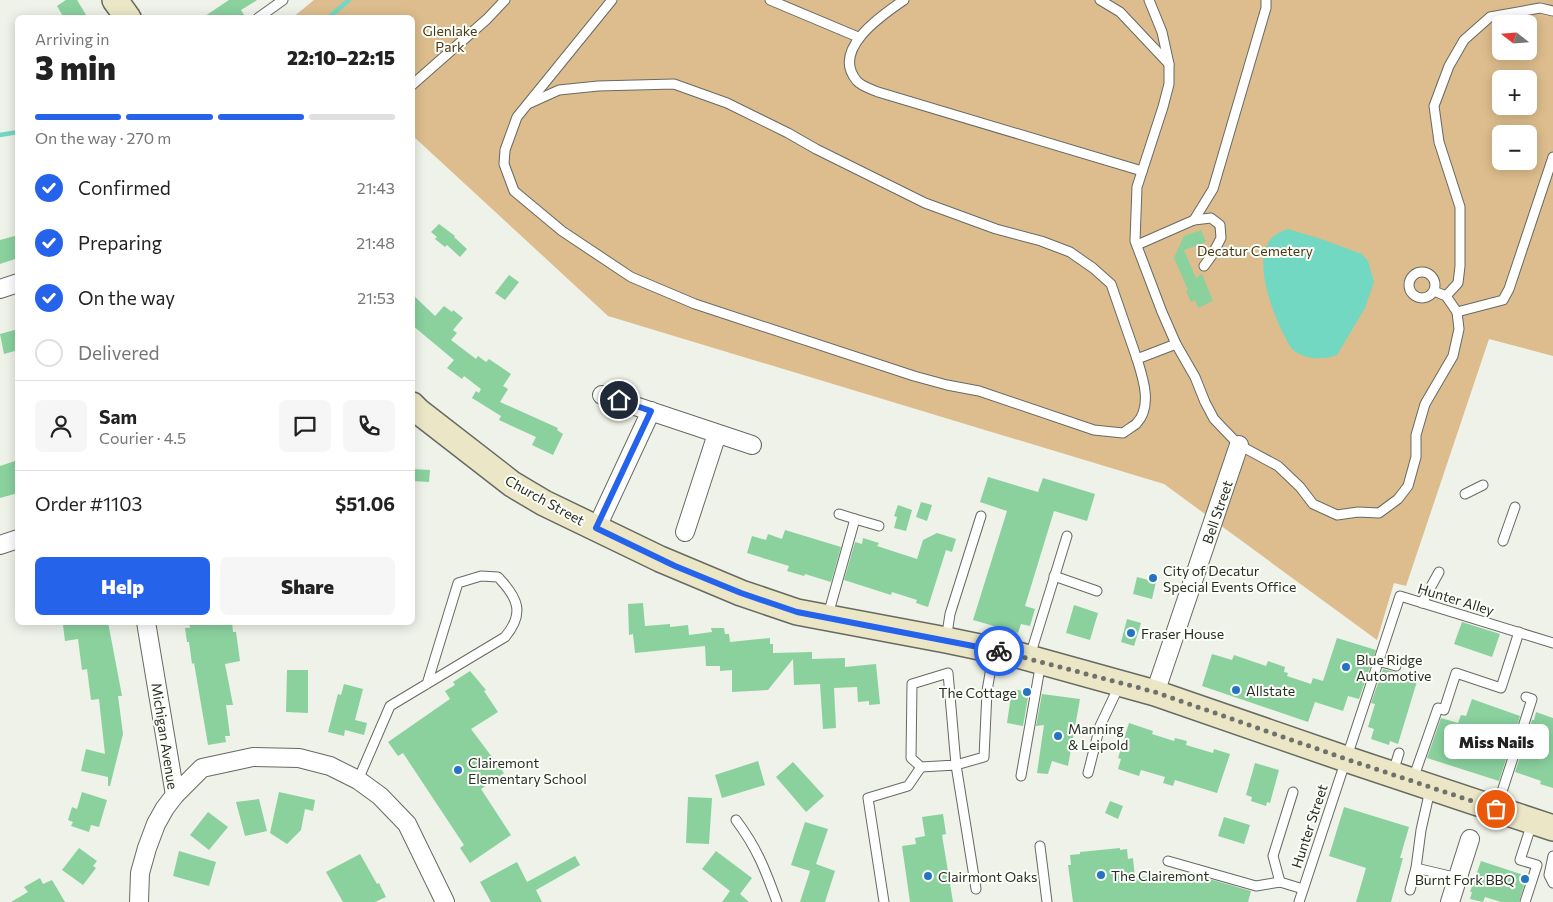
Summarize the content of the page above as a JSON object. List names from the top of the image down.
{
  "streets": {
    "main road": ["Church Street"],
    "street": ["Bell Street", "Michigan Avenue"],
    "lane": ["Hunter Alley", "Hunter Street"]
  },
  "crossings": [
    ["Church Street", "Bell Street"],
    ["Church Street", "Hunter Alley"],
    ["Church Street", "Hunter Street"],
    ["Hunter Alley", "Hunter Street"]
  ],
  "parks": ["Glenlake Park", "Decatur Cemetery"],
  "places": [
    "City of Decatur Special Events Office",
    "Fraser House",
    "Blue Ridge Automotive",
    "Allstate",
    "The Cottage",
    "Manning & Leipold",
    "Clairemont Elementary School",
    "Miss Nails",
    "The Clairemont",
    "Clairmont Oaks",
    "Burnt Fork BBQ"
  ],
  "north": "left",
  "page": {
    "map_buttons": ["+", "−"],
    "heading": ["3 min", "Arriving in", "22:10–22:15"],
    "panel": [
      "Sam",
      "Courier · 4.5",
      "Order #1103",
      "$51.06"
    ],
    "bar": "On the way · 270 m",
    "list": [
      ["Confirmed", "21:43"],
      ["Preparing", "21:48"],
      ["On the way", "21:53"],
      "Delivered"
    ],
    "buttons": ["Help", "Share"],
    "bubble": "Miss Nails"
  }
}
